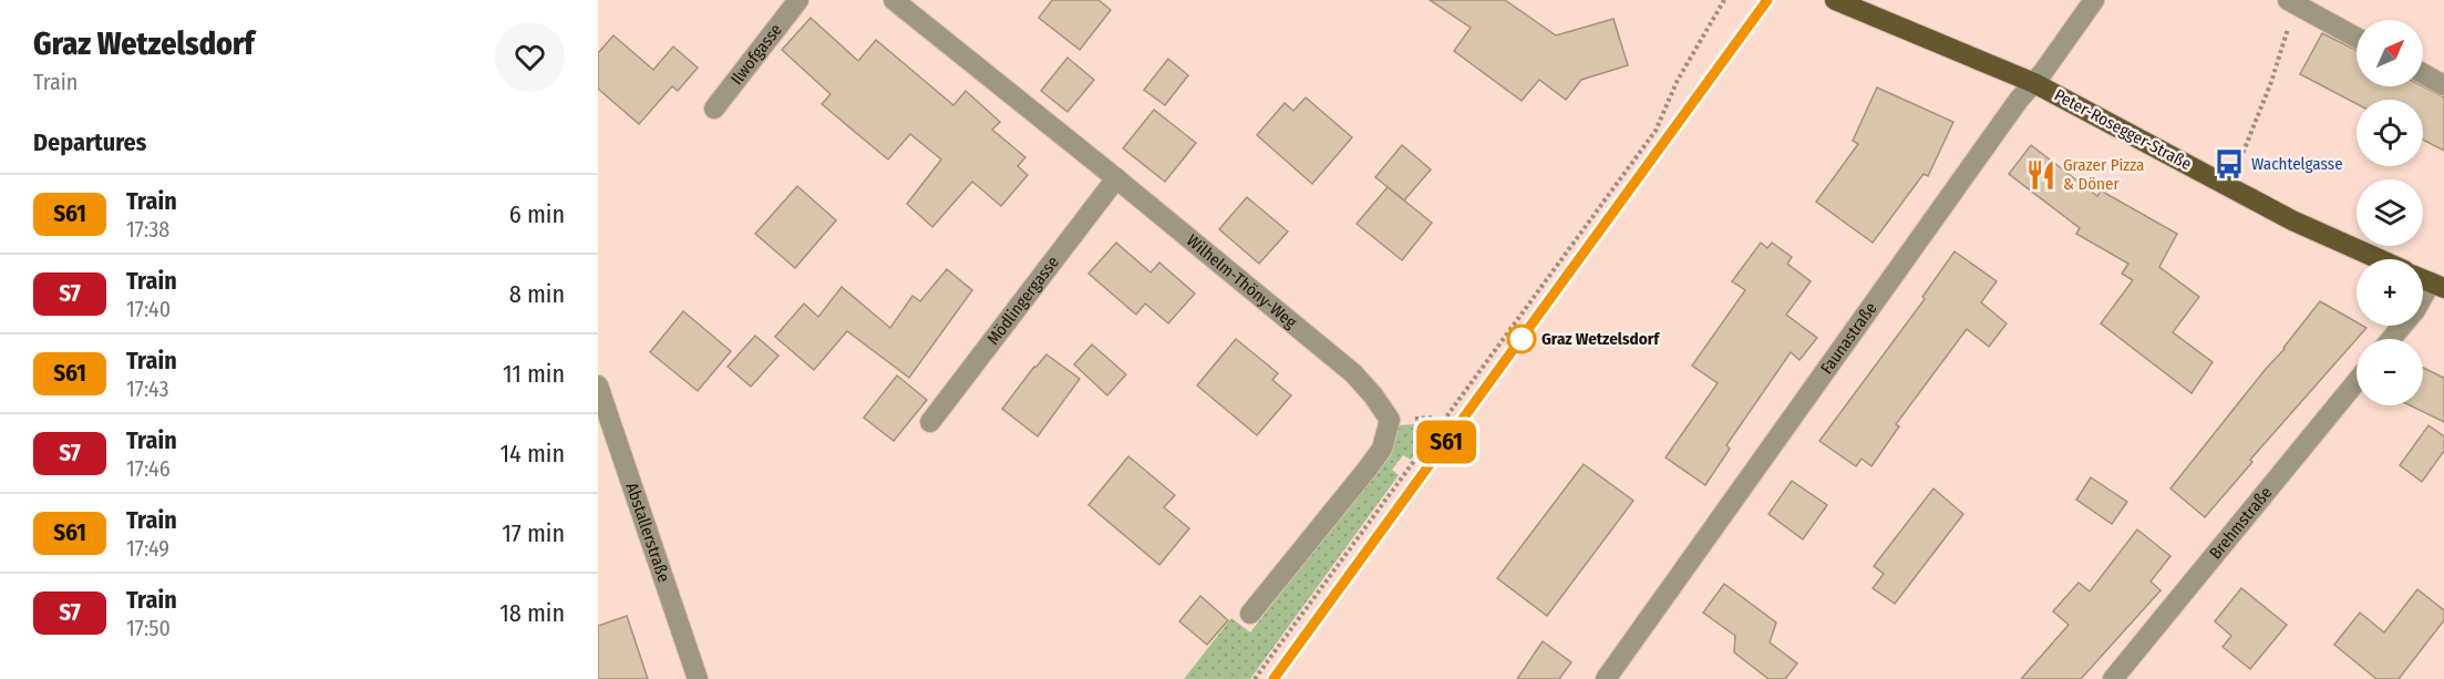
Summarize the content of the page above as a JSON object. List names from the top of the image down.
{
  "streets": {
    "main road": ["Peter-Rosegger-Straße"],
    "street": [
      "Ilwofgasse",
      "Wilhelm-Thöny-Weg",
      "Mödlingergasse",
      "Faunastraße",
      "Brehmstraße",
      "Abstallerstraße"
    ]
  },
  "crossings": [
    ["Peter-Rosegger-Straße", "Faunastraße"],
    ["Wilhelm-Thöny-Weg", "Mödlingergasse"]
  ],
  "places": {
    "bus stop": ["Wachtelgasse"],
    "restaurant": ["Grazer Pizza & Döner"],
    "other": ["Graz Wetzelsdorf"]
  },
  "north": "top right",
  "page": {
    "heading": [
      ["Graz Wetzelsdorf", "Train"],
      "Departures"
    ],
    "on_map": "S61",
    "map_buttons": ["+", "−"],
    "list": [
      {
        "mark": "S61",
        "name": "Train",
        "note": "17:38",
        "value": "6 min"
      },
      {
        "mark": "S7",
        "name": "Train",
        "note": "17:40",
        "value": "8 min"
      },
      {
        "mark": "S61",
        "name": "Train",
        "note": "17:43",
        "value": "11 min"
      },
      {
        "mark": "S7",
        "name": "Train",
        "note": "17:46",
        "value": "14 min"
      },
      {
        "mark": "S61",
        "name": "Train",
        "note": "17:49",
        "value": "17 min"
      },
      {
        "mark": "S7",
        "name": "Train",
        "note": "17:50",
        "value": "18 min"
      }
    ]
  }
}
